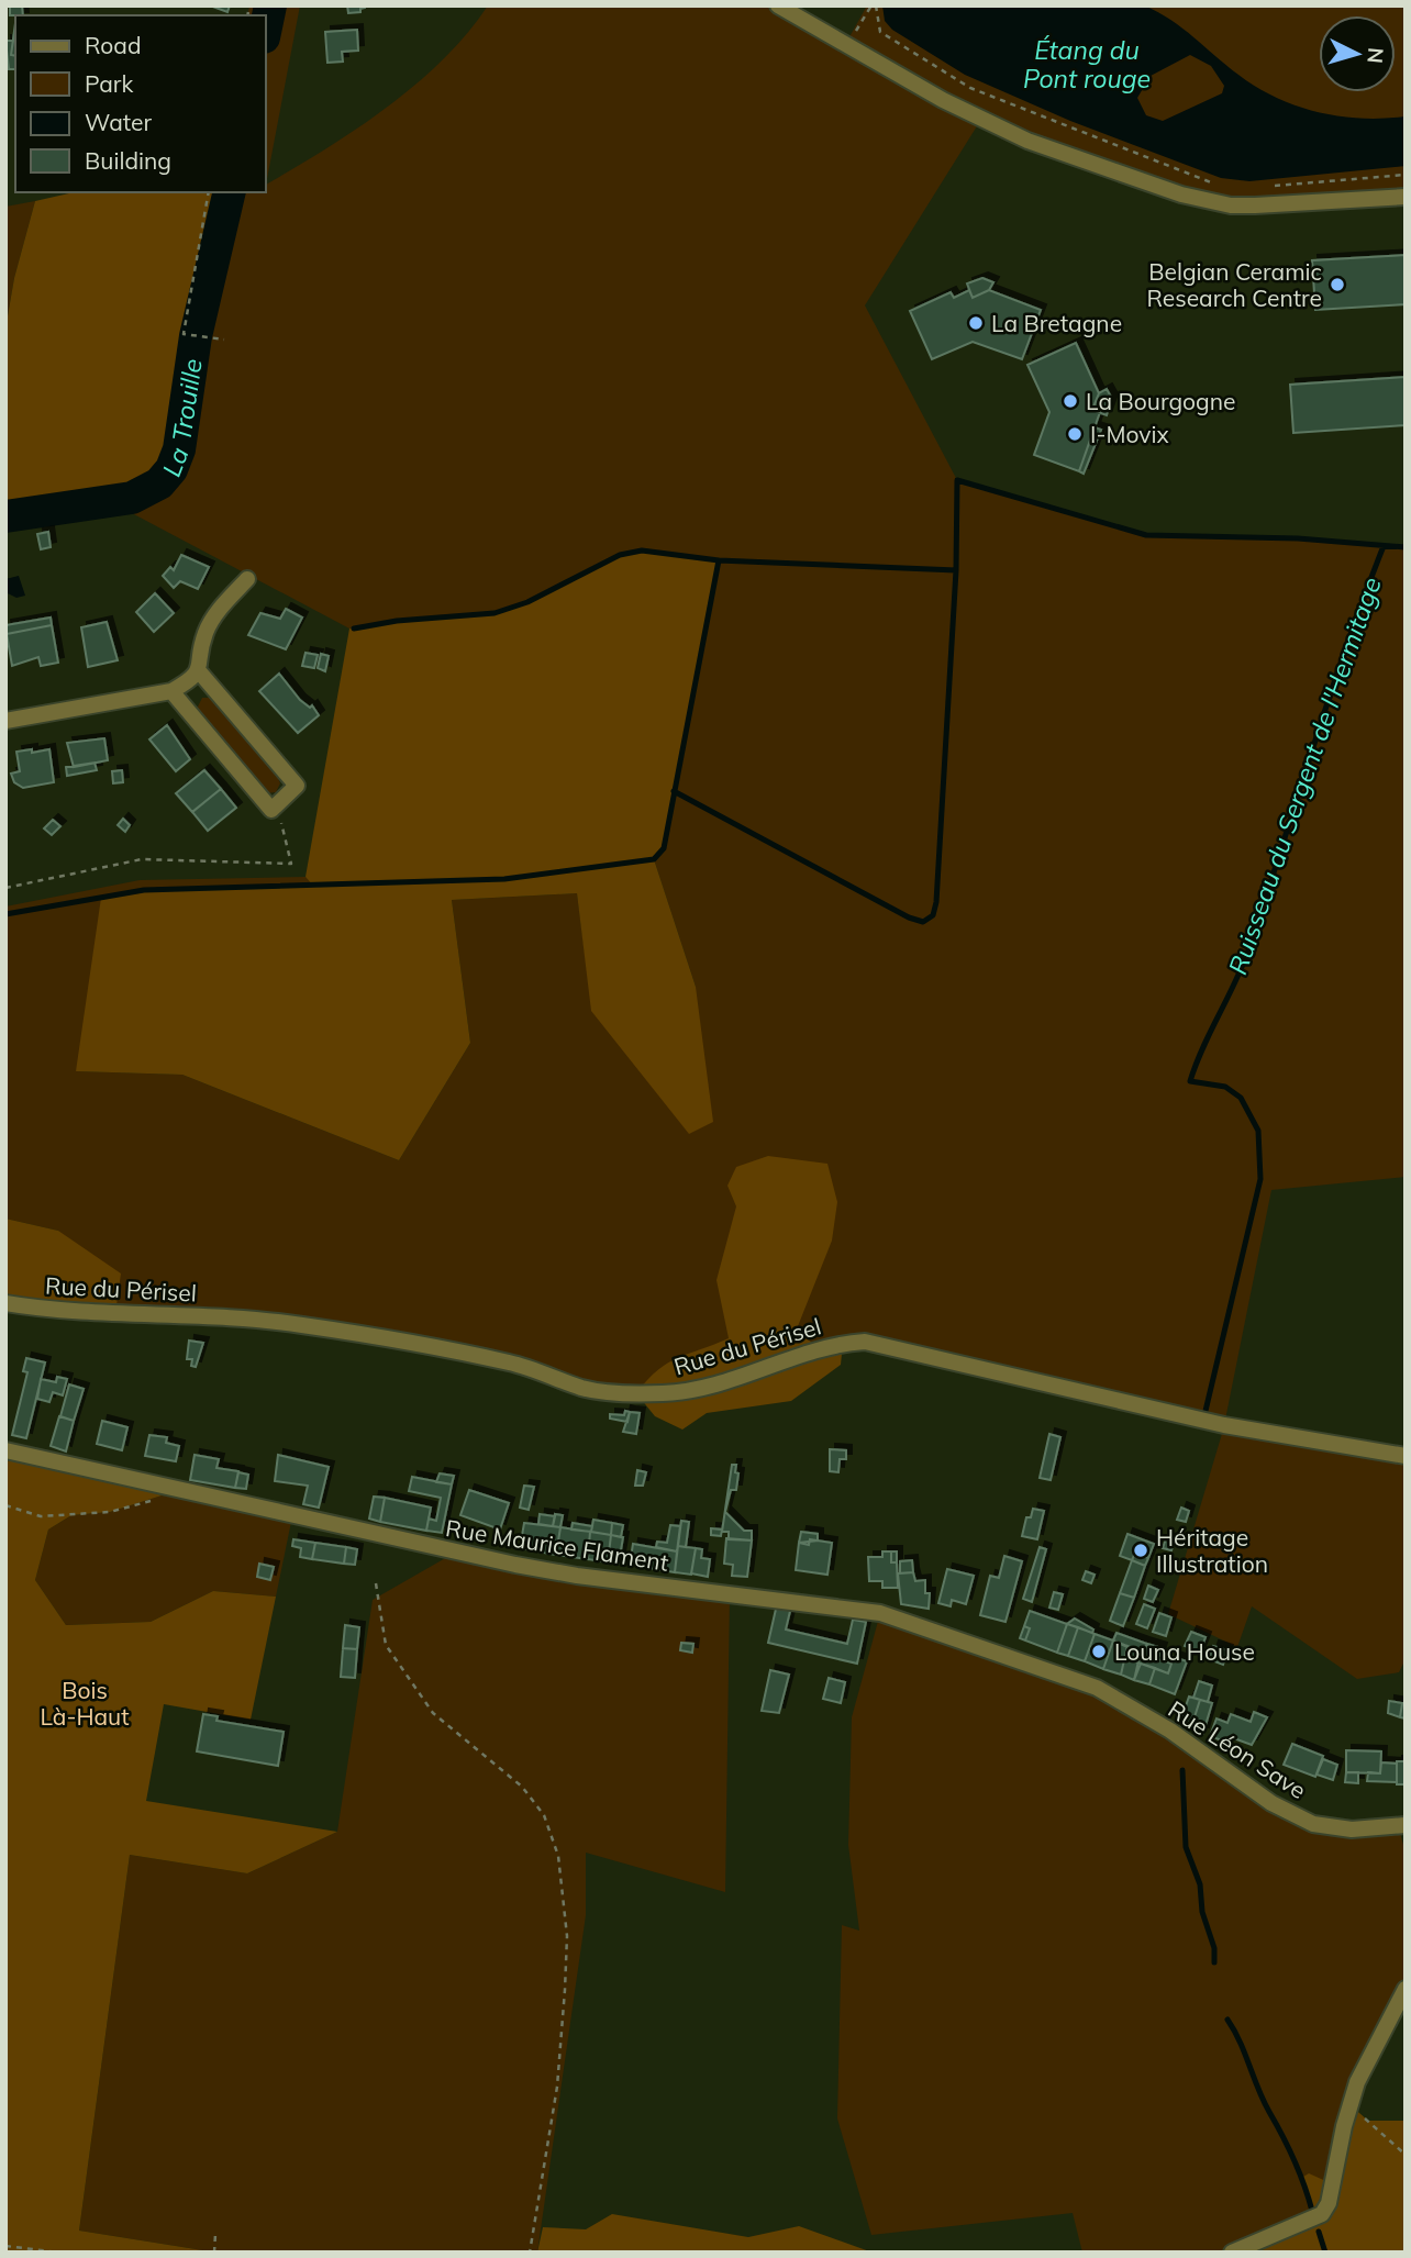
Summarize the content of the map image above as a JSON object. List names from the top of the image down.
{
  "streets": {
    "street": ["Rue du Périsel", "Rue Maurice Flament", "Rue Léon Save"]
  },
  "crossings": [
    ["Rue Maurice Flament", "Rue Léon Save"]
  ],
  "water": ["Étang du Pont rouge", "La Trouille", "Ruisseau du Sergent de l'Hermitage"],
  "parks": ["Bois Là-Haut"],
  "places": [
    "Belgian Ceramic Research Centre",
    "La Bretagne",
    "La Bourgogne",
    "I-Movix",
    "Héritage Illustration",
    "Louna House"
  ],
  "legend": [
    "Road",
    "Park",
    "Water",
    "Building"
  ],
  "north": "right"
}
